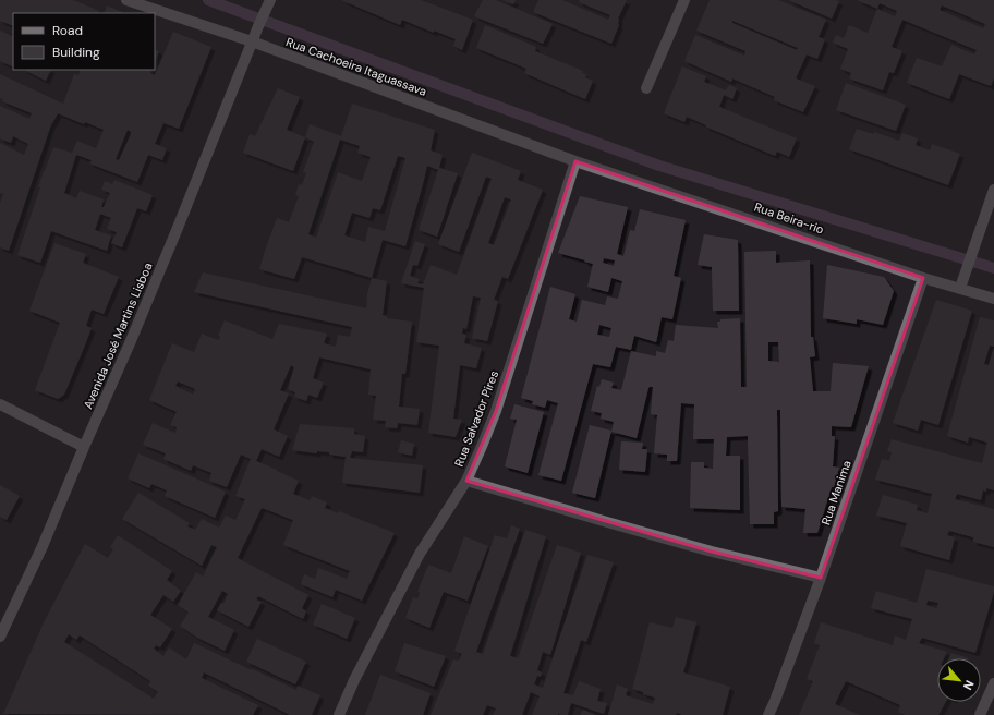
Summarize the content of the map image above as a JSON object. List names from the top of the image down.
{
  "streets": {
    "street": [
      "Rua Cachoeira Itaguassava",
      "Rua Beira-rio",
      "Avenida José Martins Lisboa",
      "Rua Salvador Pires",
      "Rua Manima"
    ]
  },
  "crossings": [
    ["Rua Cachoeira Itaguassava", "Rua Beira-rio"],
    ["Rua Cachoeira Itaguassava", "Avenida José Martins Lisboa"],
    ["Rua Cachoeira Itaguassava", "Rua Salvador Pires"],
    ["Rua Beira-rio", "Rua Salvador Pires"],
    ["Rua Beira-rio", "Rua Manima"]
  ],
  "legend": ["Road", "Building"],
  "north": "bottom right"
}
